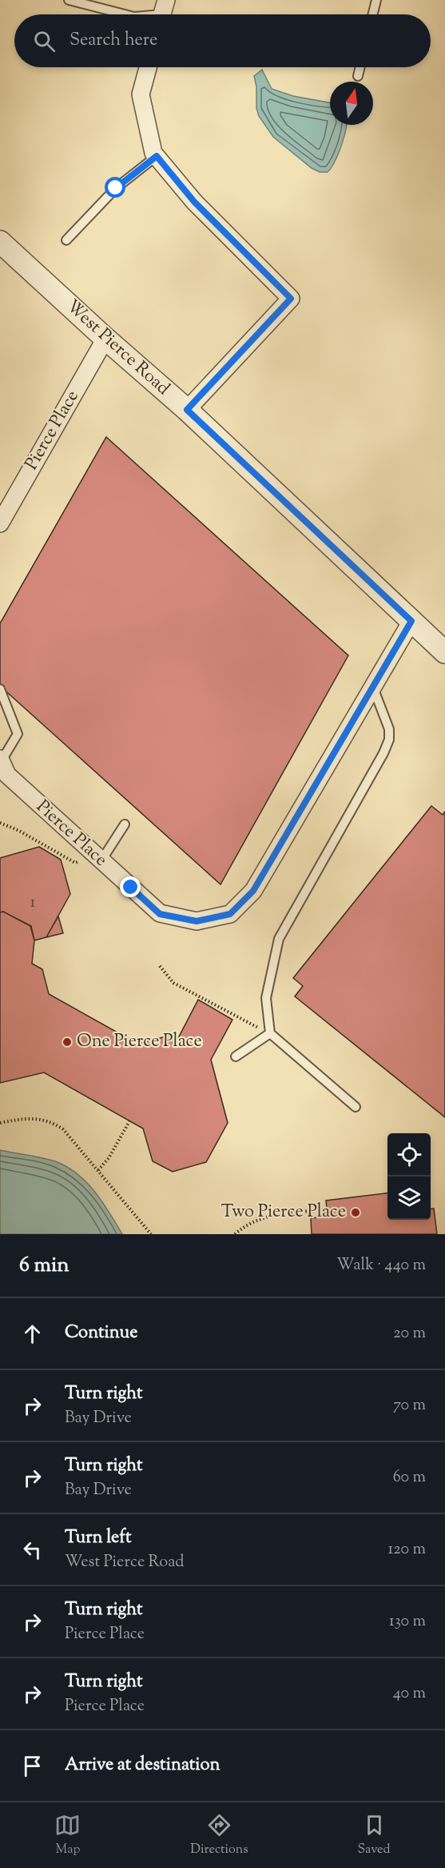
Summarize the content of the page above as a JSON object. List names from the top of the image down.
{
  "streets": {
    "street": ["West Pierce Road", "Pierce Place"]
  },
  "crossings": [
    ["West Pierce Road", "Pierce Place"]
  ],
  "places": ["One Pierce Place", "Two Pierce Place"],
  "house_numbers": ["1"],
  "north": "top",
  "page": {
    "search": "Search here",
    "heading": ["6 min", "Walk · 440 m"],
    "list": [
      ["Continue", "20 m"],
      ["Turn right", "Bay Drive", "70 m"],
      ["Turn right", "Bay Drive", "60 m"],
      ["Turn left", "West Pierce Road", "120 m"],
      ["Turn right", "Pierce Place", "130 m"],
      ["Turn right", "Pierce Place", "40 m"],
      "Arrive at destination"
    ],
    "nav": ["Map", "Directions", "Saved"]
  }
}
